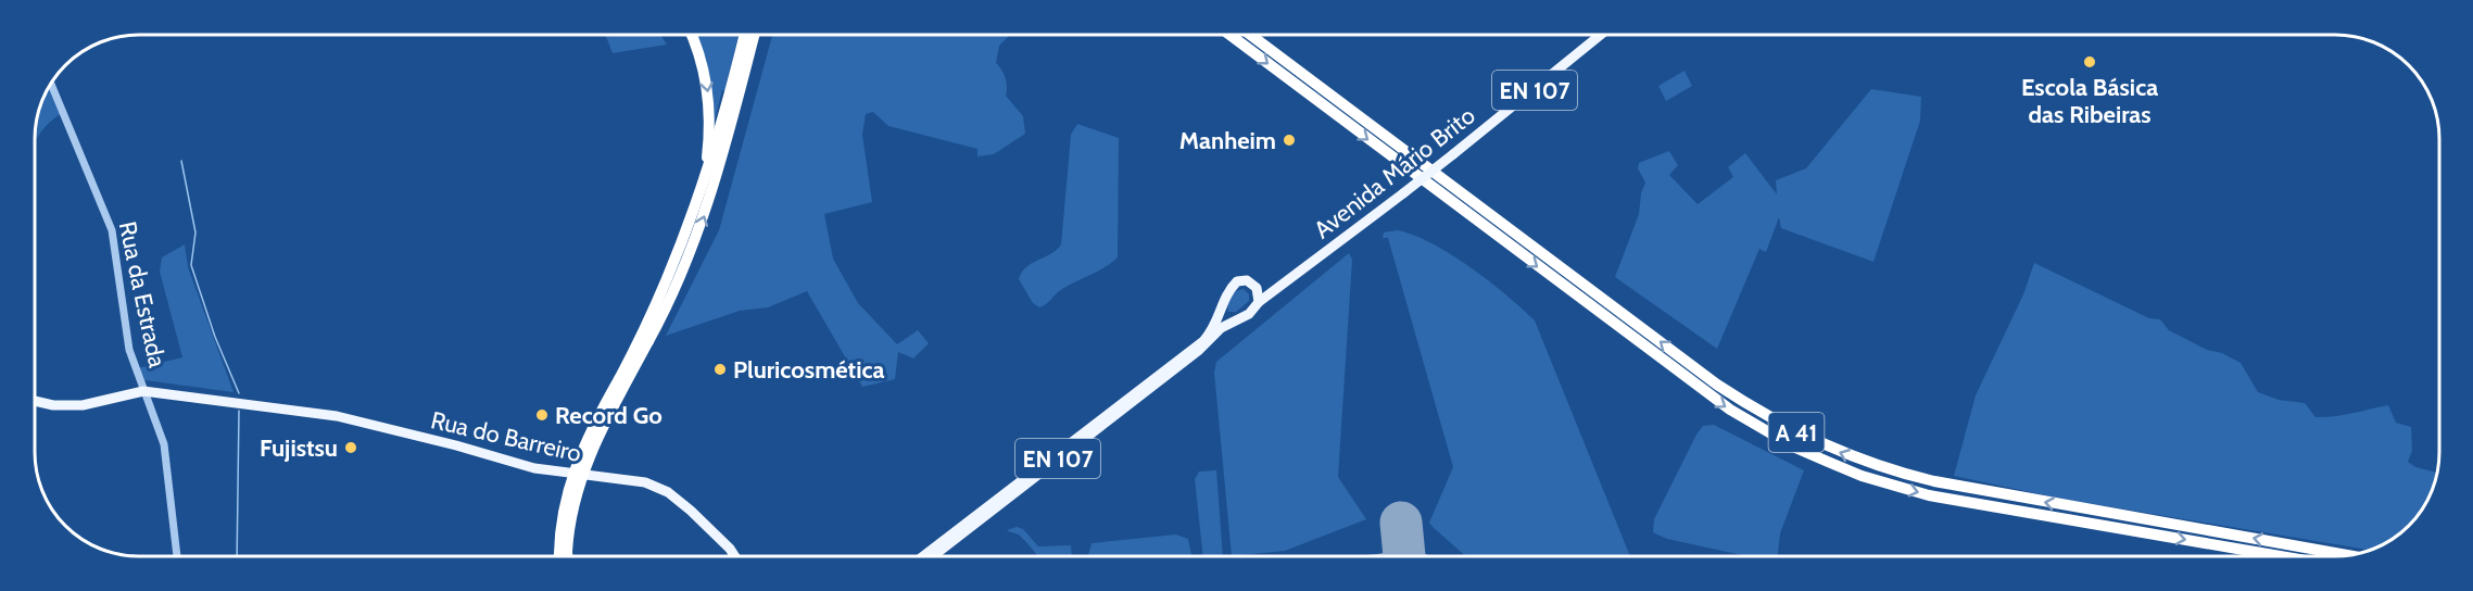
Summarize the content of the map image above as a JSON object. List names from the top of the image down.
{
  "streets": {
    "highway": ["A 41"],
    "main road": ["EN 107", "Avenida Mário Brito", "Rua do Barreiro"],
    "street": ["Rua da Estrada"]
  },
  "crossings": [
    ["EN 107", "Avenida Mário Brito"],
    ["Rua da Estrada", "Rua do Barreiro"]
  ],
  "places": [
    "Escola Básica das Ribeiras",
    "Manheim",
    "Pluricosmética",
    "Record Go",
    "Fujistsu"
  ]
}
